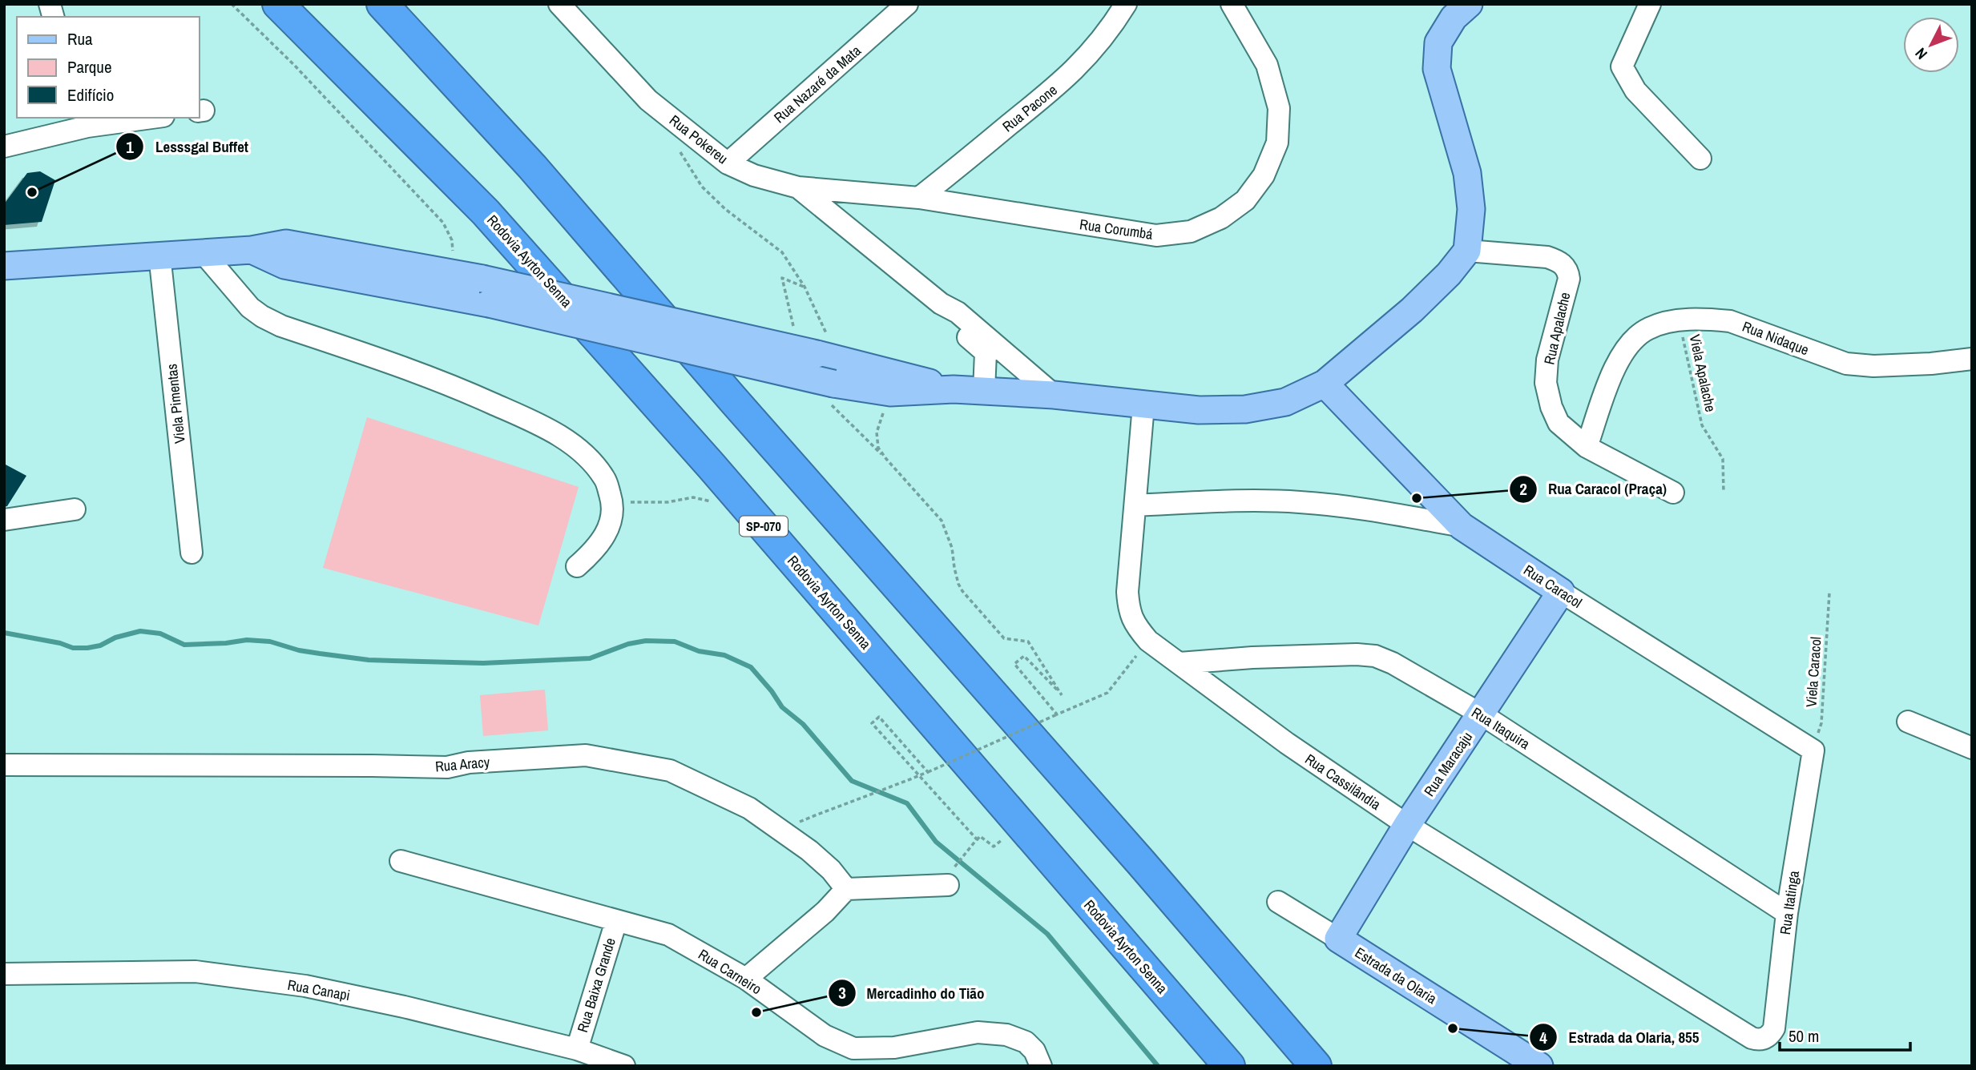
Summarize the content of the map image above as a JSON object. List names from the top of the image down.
{
  "streets": {
    "highway": ["Rodovia Ayrton Senna", "SP-070"],
    "main road": ["Rua Caracol", "Rua Maracaju", "Estrada da Olaria"],
    "street": [
      "Rua Nazaré da Mata",
      "Rua Pacone",
      "Rua Pokereu",
      "Rua Corumbá",
      "Rua Apalache",
      "Rua Nidaque",
      "Viela Pimentas",
      "Rua Itaquira",
      "Rua Aracy",
      "Rua Cassilândia",
      "Rua Itatinga",
      "Rua Carneiro",
      "Rua Baixa Grande",
      "Rua Canapi"
    ],
    "path": ["Viela Apalache", "Viela Caracol"]
  },
  "crossings": [
    ["Rua Nazaré da Mata", "Rua Pokereu"],
    ["Rua Pacone", "Rua Corumbá"],
    ["Rua Pokereu", "Rua Corumbá"],
    ["Rua Apalache", "Rua Nidaque"],
    ["Rua Nidaque", "Viela Apalache"],
    ["Rua Caracol", "Viela Caracol"],
    ["Rua Caracol", "Rua Maracaju"],
    ["Rua Caracol", "Rua Itatinga"],
    ["Viela Caracol", "Rua Itatinga"],
    ["Rua Itaquira", "Rua Maracaju"],
    ["Rua Itaquira", "Rua Cassilândia"],
    ["Rua Itaquira", "Rua Itatinga"],
    ["Rua Maracaju", "Rua Cassilândia"],
    ["Rua Maracaju", "Estrada da Olaria"],
    ["Rua Cassilândia", "Rua Itatinga"],
    ["Rua Carneiro", "Rua Baixa Grande"],
    ["Rua Baixa Grande", "Rua Canapi"]
  ],
  "places": [
    "Lesssgal Buffet",
    "Rua Caracol (Praça)",
    "Mercadinho do Tião",
    "Estrada da Olaria, 855"
  ],
  "legend": ["Rua", "Parque", "Edifício"],
  "scale_bar": "50 m",
  "north": "bottom left"
}
